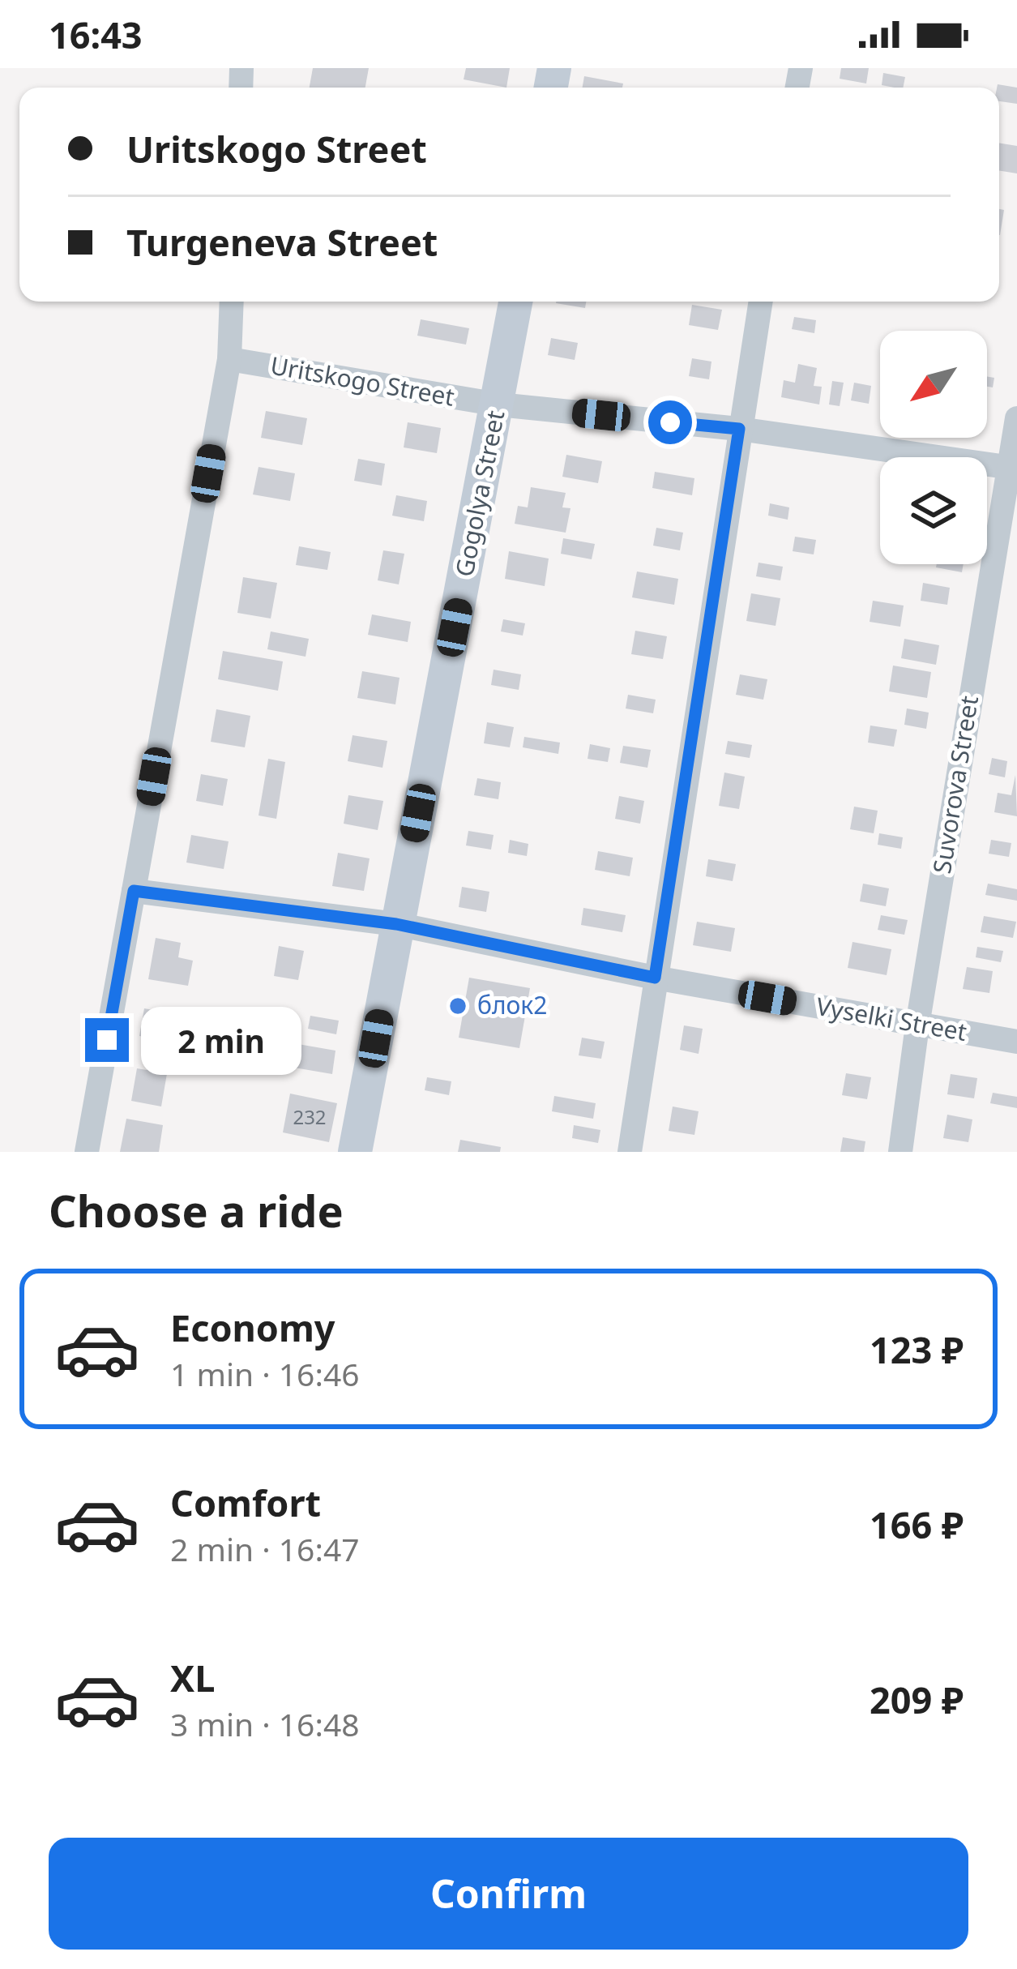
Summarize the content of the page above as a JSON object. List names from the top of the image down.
{
  "streets": {
    "main road": ["Gogolya Street"],
    "street": ["Uritskogo Street", "Suvorova Street", "Vyselki Street"]
  },
  "crossings": [
    ["Uritskogo Street", "Gogolya Street"],
    ["Uritskogo Street", "Suvorova Street"],
    ["Gogolya Street", "Vyselki Street"],
    ["Suvorova Street", "Vyselki Street"]
  ],
  "places": ["блок2"],
  "house_numbers": ["232"],
  "north": "bottom left",
  "page": {
    "status": "16:43",
    "banner": ["Uritskogo Street", "Turgeneva Street"],
    "bubble": "2 min",
    "heading": "Choose a ride",
    "list": [
      {
        "name": "Economy",
        "note": "1 min · 16:46",
        "value": "123 ₽"
      },
      {
        "name": "Comfort",
        "note": "2 min · 16:47",
        "value": "166 ₽"
      },
      {
        "name": "XL",
        "note": "3 min · 16:48",
        "value": "209 ₽"
      }
    ],
    "buttons": "Confirm"
  }
}
